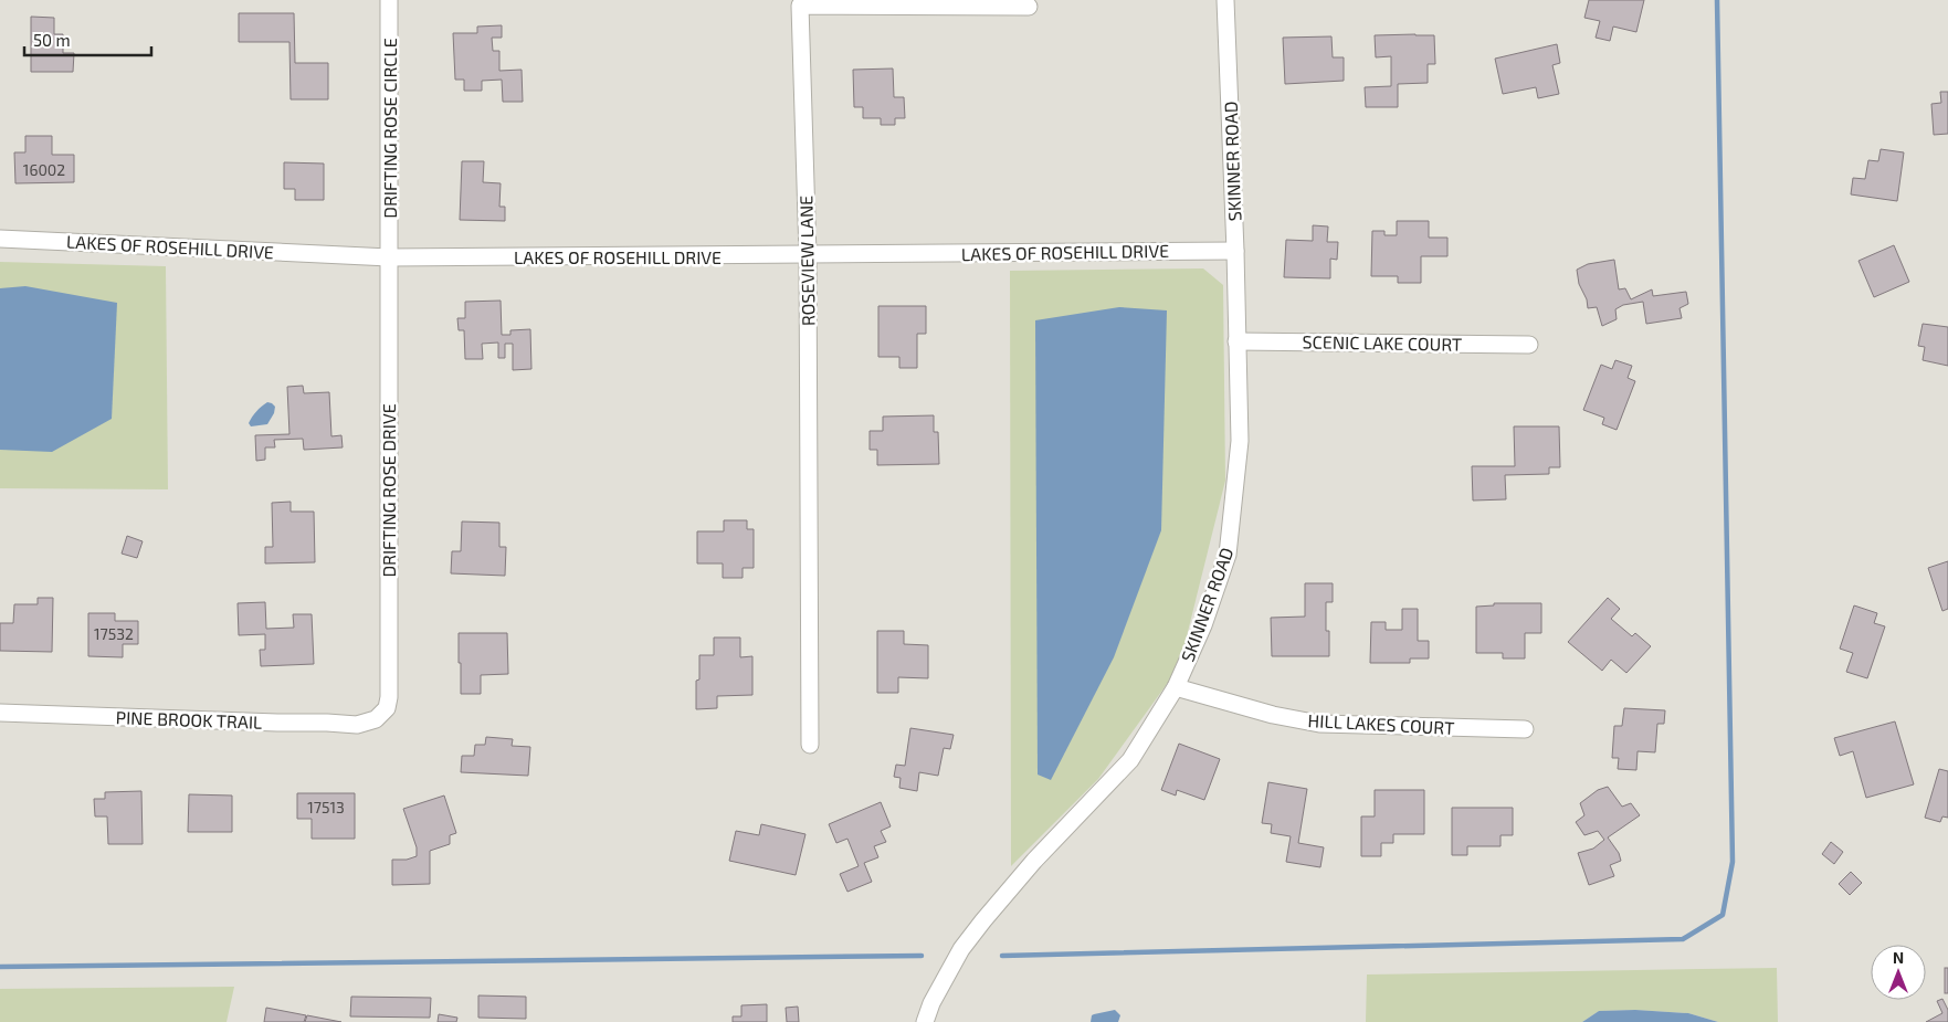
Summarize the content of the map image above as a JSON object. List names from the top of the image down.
{
  "streets": {
    "street": [
      "DRIFTING ROSE CIRCLE",
      "SKINNER ROAD",
      "LAKES OF ROSEHILL DRIVE",
      "ROSEVIEW LANE",
      "SCENIC LAKE COURT",
      "DRIFTING ROSE DRIVE",
      "PINE BROOK TRAIL",
      "HILL LAKES COURT"
    ]
  },
  "crossings": [
    ["DRIFTING ROSE CIRCLE", "LAKES OF ROSEHILL DRIVE"],
    ["DRIFTING ROSE CIRCLE", "DRIFTING ROSE DRIVE"],
    ["SKINNER ROAD", "LAKES OF ROSEHILL DRIVE"],
    ["SKINNER ROAD", "SCENIC LAKE COURT"],
    ["SKINNER ROAD", "HILL LAKES COURT"],
    ["LAKES OF ROSEHILL DRIVE", "ROSEVIEW LANE"],
    ["LAKES OF ROSEHILL DRIVE", "DRIFTING ROSE DRIVE"],
    ["DRIFTING ROSE DRIVE", "PINE BROOK TRAIL"]
  ],
  "house_numbers": ["16002", "17532", "17513"],
  "scale_bar": "50 m",
  "north": "top"
}
